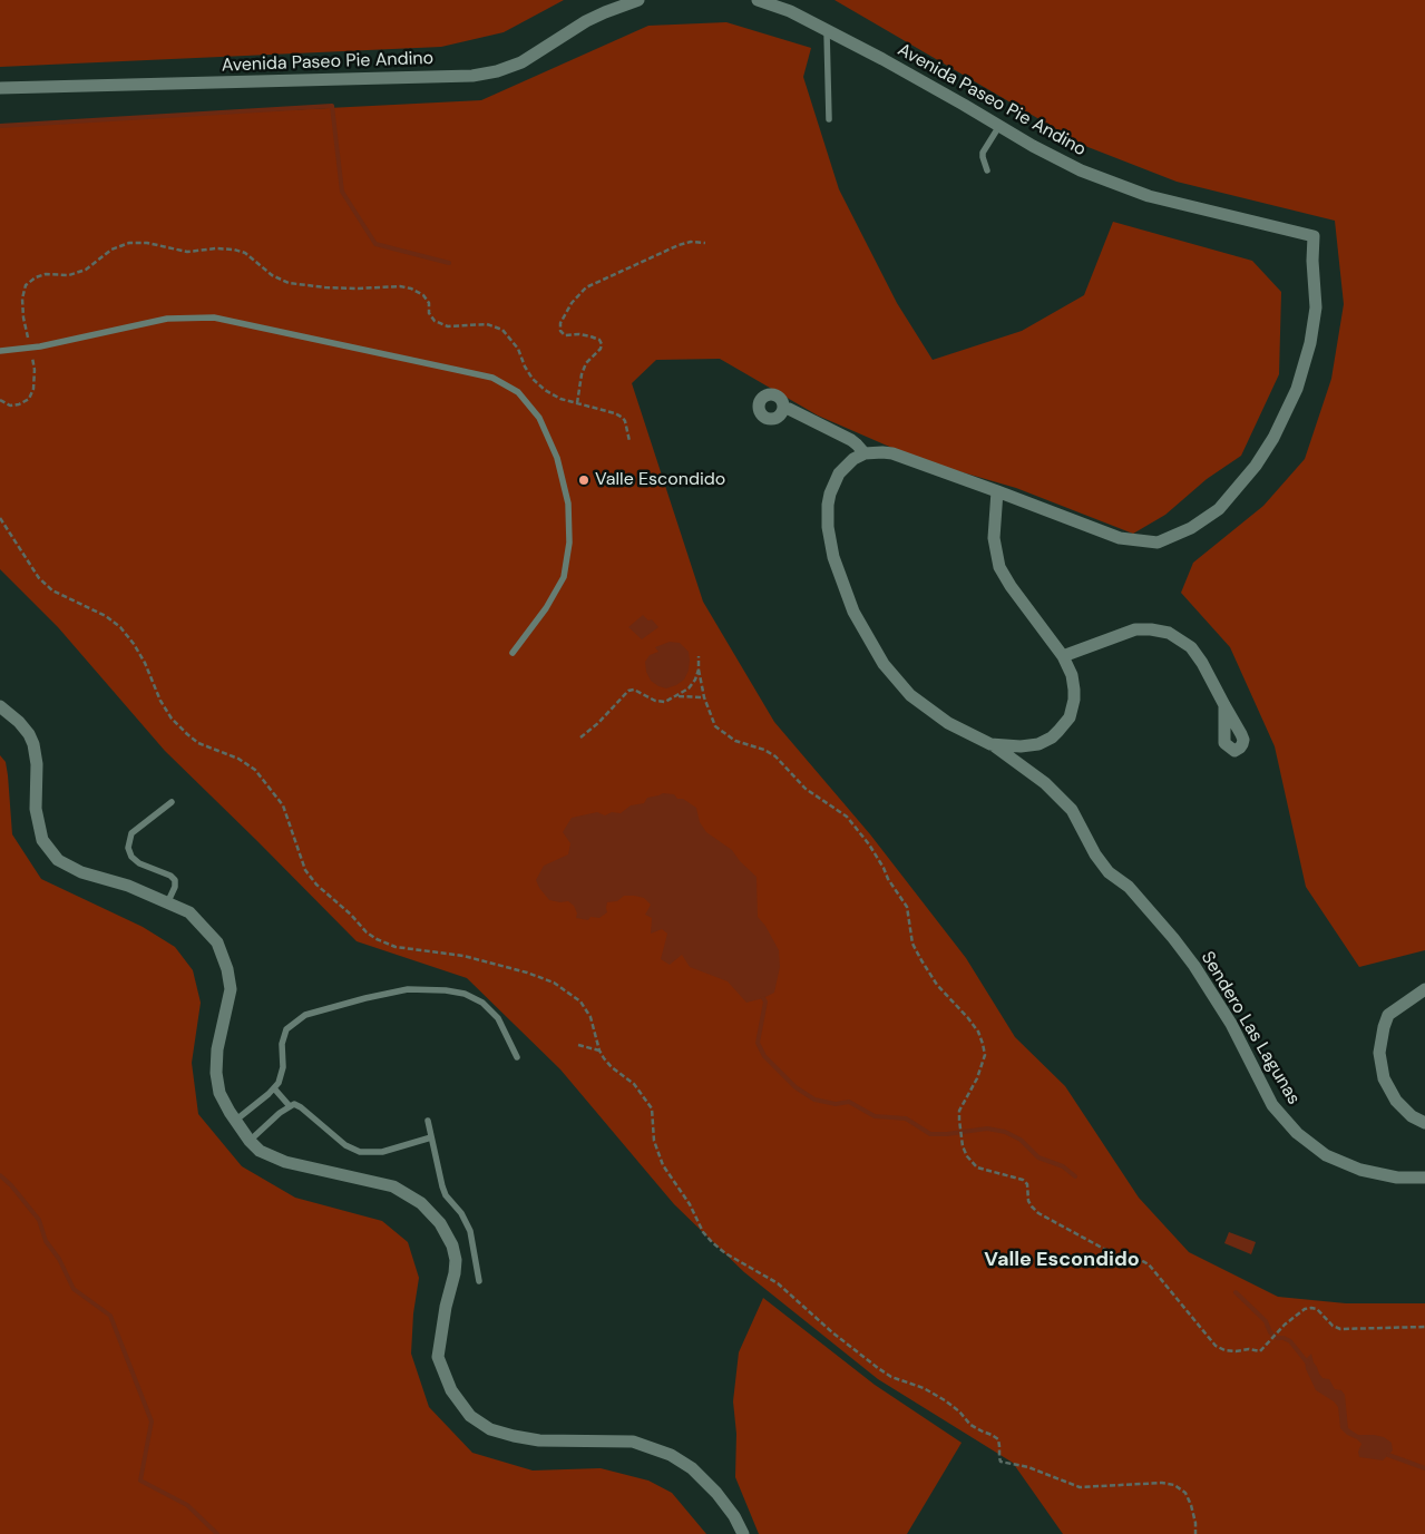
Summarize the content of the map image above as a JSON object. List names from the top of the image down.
{
  "streets": {
    "street": ["Avenida Paseo Pie Andino", "Sendero Las Lagunas"]
  },
  "districts": ["Valle Escondido"],
  "places": ["Valle Escondido"]
}
